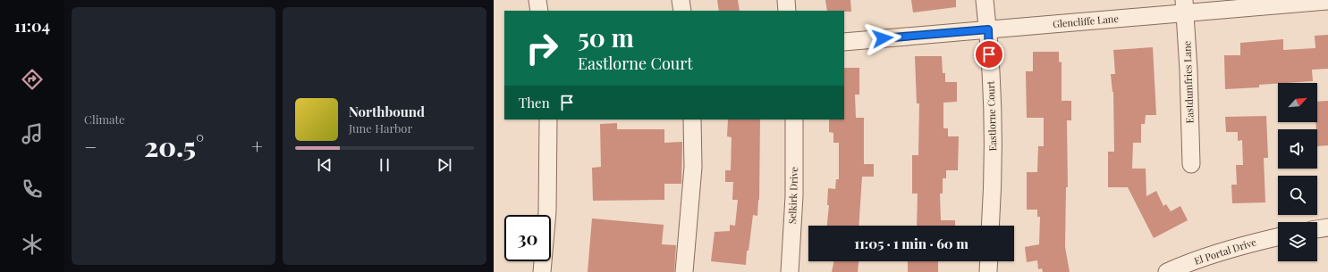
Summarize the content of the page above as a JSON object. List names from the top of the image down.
{
  "streets": {
    "street": [
      "Glencliffe Lane",
      "Eastdumfries Lane",
      "Eastlorne Court",
      "Selkirk Drive",
      "El Portal Drive"
    ]
  },
  "crossings": [
    ["Glencliffe Lane", "Eastdumfries Lane"],
    ["Glencliffe Lane", "Eastlorne Court"]
  ],
  "north": "top right",
  "page": {
    "tabs": "11:04",
    "tile": "Climate",
    "turn": ["50 m", "Eastlorne Court"],
    "then": "Then",
    "song": ["Northbound", "June Harbor"],
    "heat": ["−", "20.5°", "+"],
    "limit": "30",
    "trip": "11:05 · 1 min · 60 m"
  }
}
